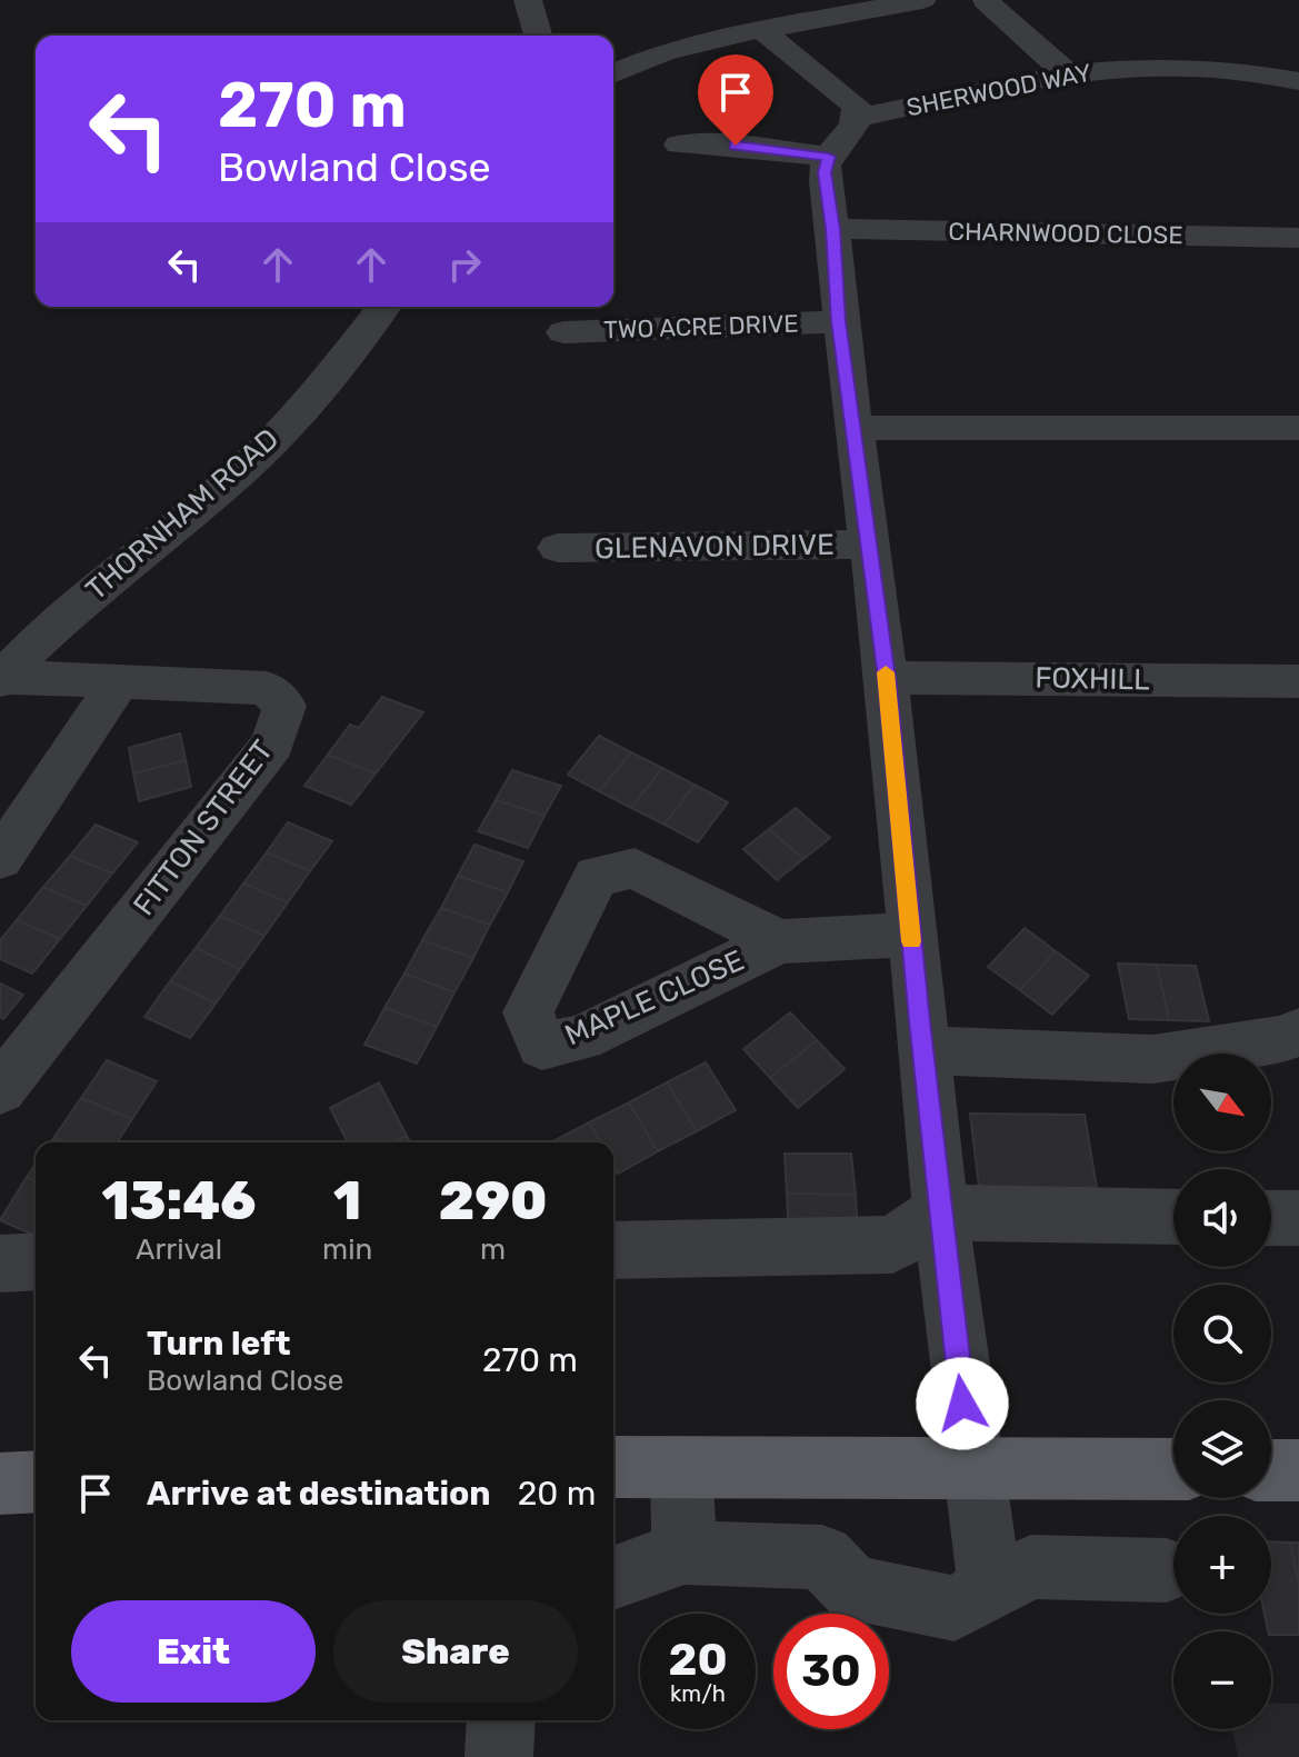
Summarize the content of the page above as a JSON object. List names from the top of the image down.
{
  "streets": {
    "street": [
      "SHERWOOD WAY",
      "CHARNWOOD CLOSE",
      "TWO ACRE DRIVE",
      "THORNHAM ROAD",
      "GLENAVON DRIVE",
      "FOXHILL",
      "FITTON STREET",
      "MAPLE CLOSE"
    ]
  },
  "crossings": [
    ["THORNHAM ROAD", "FITTON STREET"]
  ],
  "north": "bottom right",
  "page": {
    "turn": ["270 m", "Bowland Close"],
    "map_buttons": ["+", "−"],
    "eta": [
      "13:46",
      "Arrival",
      "1",
      "min",
      "290",
      "m"
    ],
    "list": [
      {
        "name": "Turn left",
        "note": "Bowland Close",
        "value": "270 m"
      },
      {
        "name": "Arrive at destination",
        "value": "20 m"
      }
    ],
    "buttons": ["Exit", "Share"],
    "speed": "20 km/h",
    "limit": "30"
  }
}
